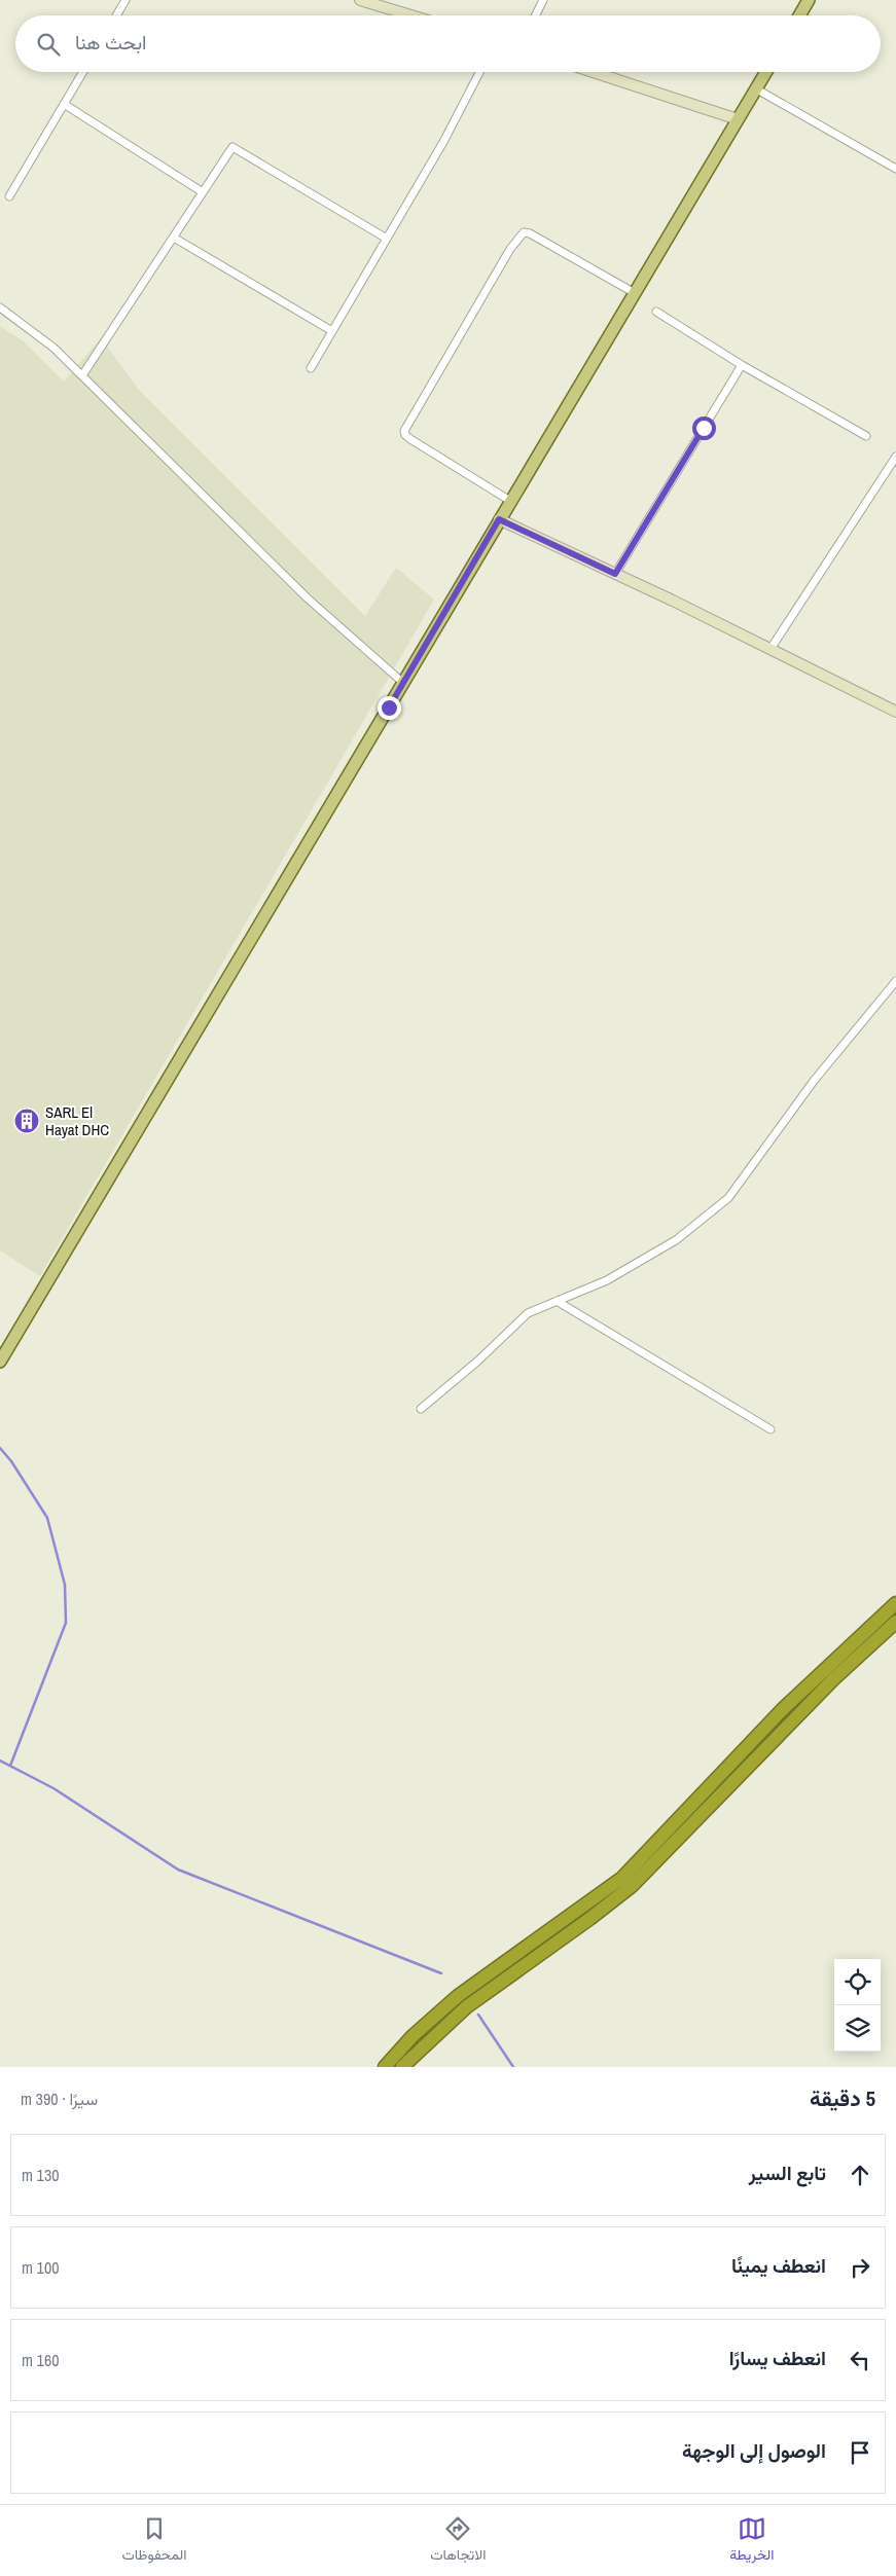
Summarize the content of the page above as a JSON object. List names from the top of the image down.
{
  "places": {
    "building": ["SARL El Hayat DHC"]
  },
  "page": {
    "search": "ابحث هنا",
    "heading": ["5 دقيقة", "سيرًا · 390 m"],
    "list": [
      ["تابع السير", "130 m"],
      ["انعطف يمينًا", "100 m"],
      ["انعطف يسارًا", "160 m"],
      "الوصول إلى الوجهة"
    ],
    "nav": ["الخريطة", "الاتجاهات", "المحفوظات"]
  }
}
